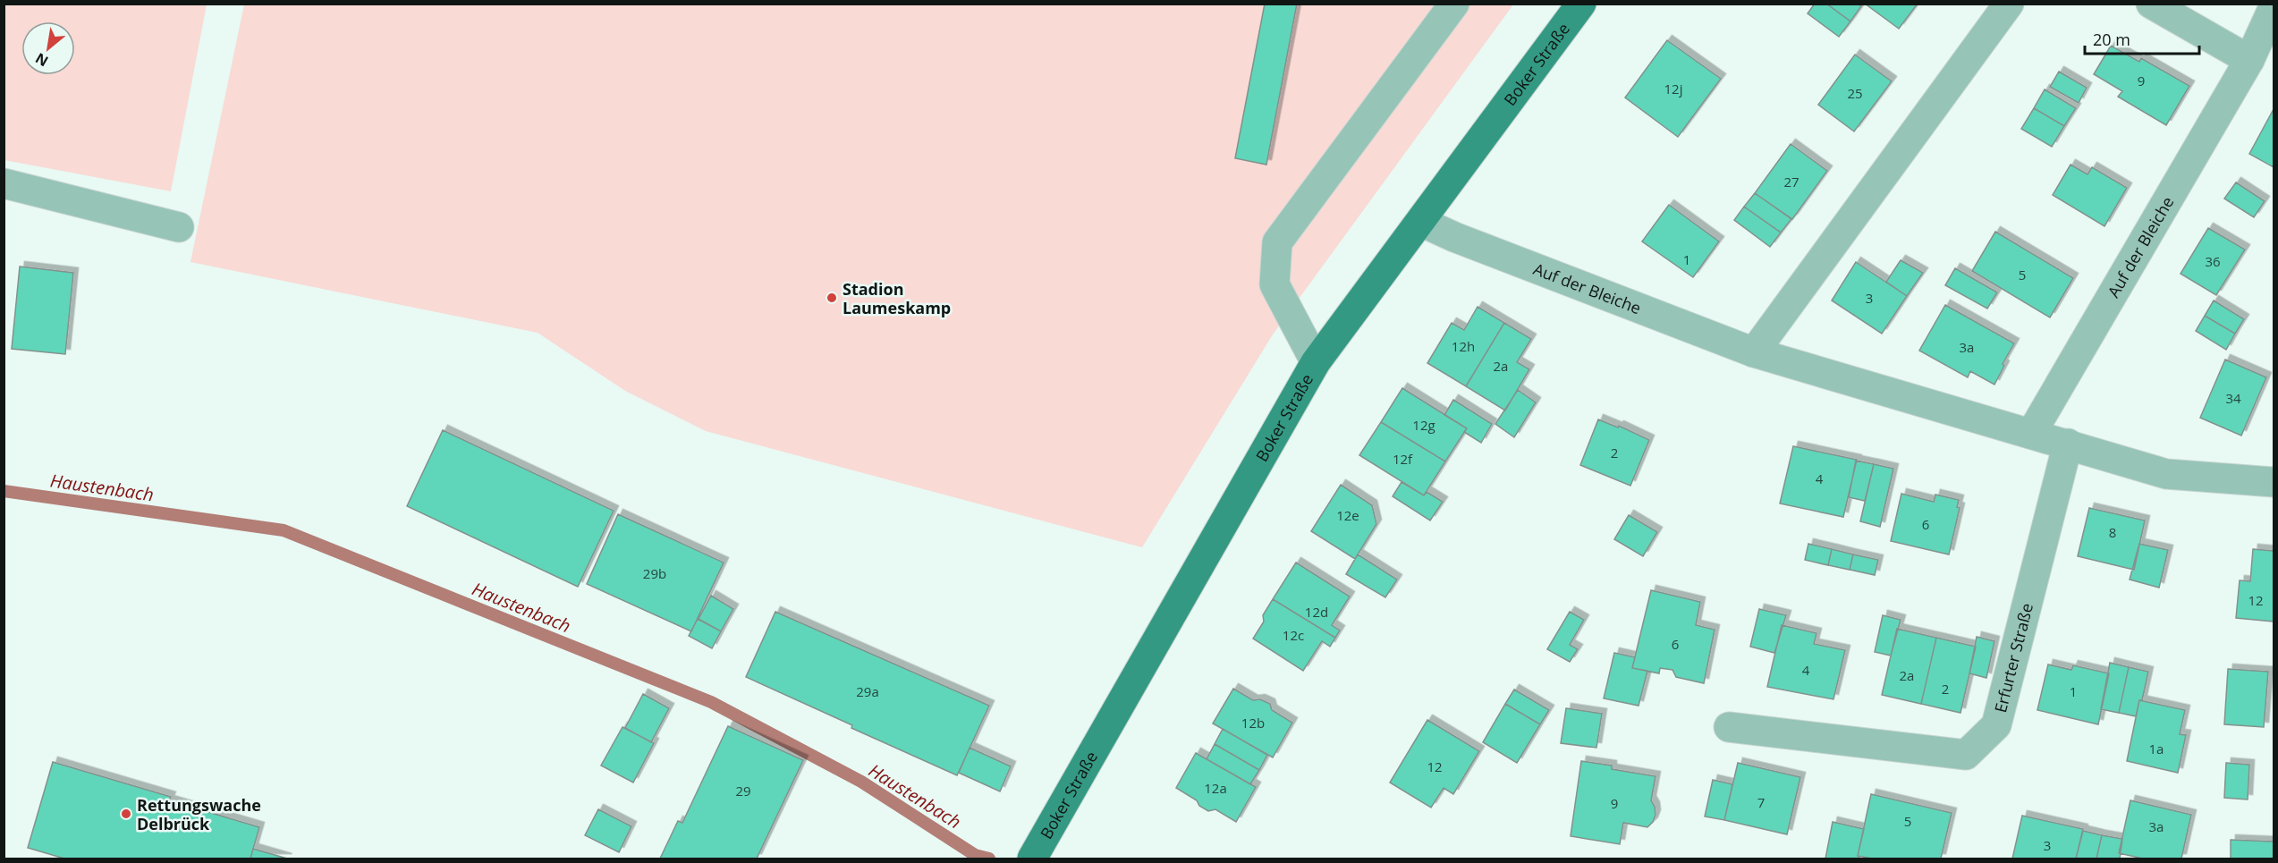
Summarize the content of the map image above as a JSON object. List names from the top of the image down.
{
  "streets": {
    "main road": ["Boker Straße"],
    "street": ["Auf der Bleiche", "Erfurter Straße"]
  },
  "crossings": [
    ["Boker Straße", "Auf der Bleiche"],
    ["Auf der Bleiche", "Erfurter Straße"]
  ],
  "water": ["Haustenbach"],
  "places": ["Stadion Laumeskamp", "Rettungswache Delbrück"],
  "house_numbers": [
    "9",
    "12j",
    "25",
    "27",
    "1",
    "36",
    "5",
    "3",
    "12h",
    "3a",
    "2a",
    "34",
    "12g",
    "2",
    "12f",
    "4",
    "12e",
    "6",
    "8",
    "29b",
    "12",
    "12d",
    "12c",
    "6",
    "4",
    "2a",
    "2",
    "29a",
    "1",
    "12b",
    "1a",
    "12",
    "12a",
    "29",
    "7",
    "9",
    "5",
    "3a",
    "3"
  ],
  "scale_bar": "20 m",
  "north": "bottom left"
}
